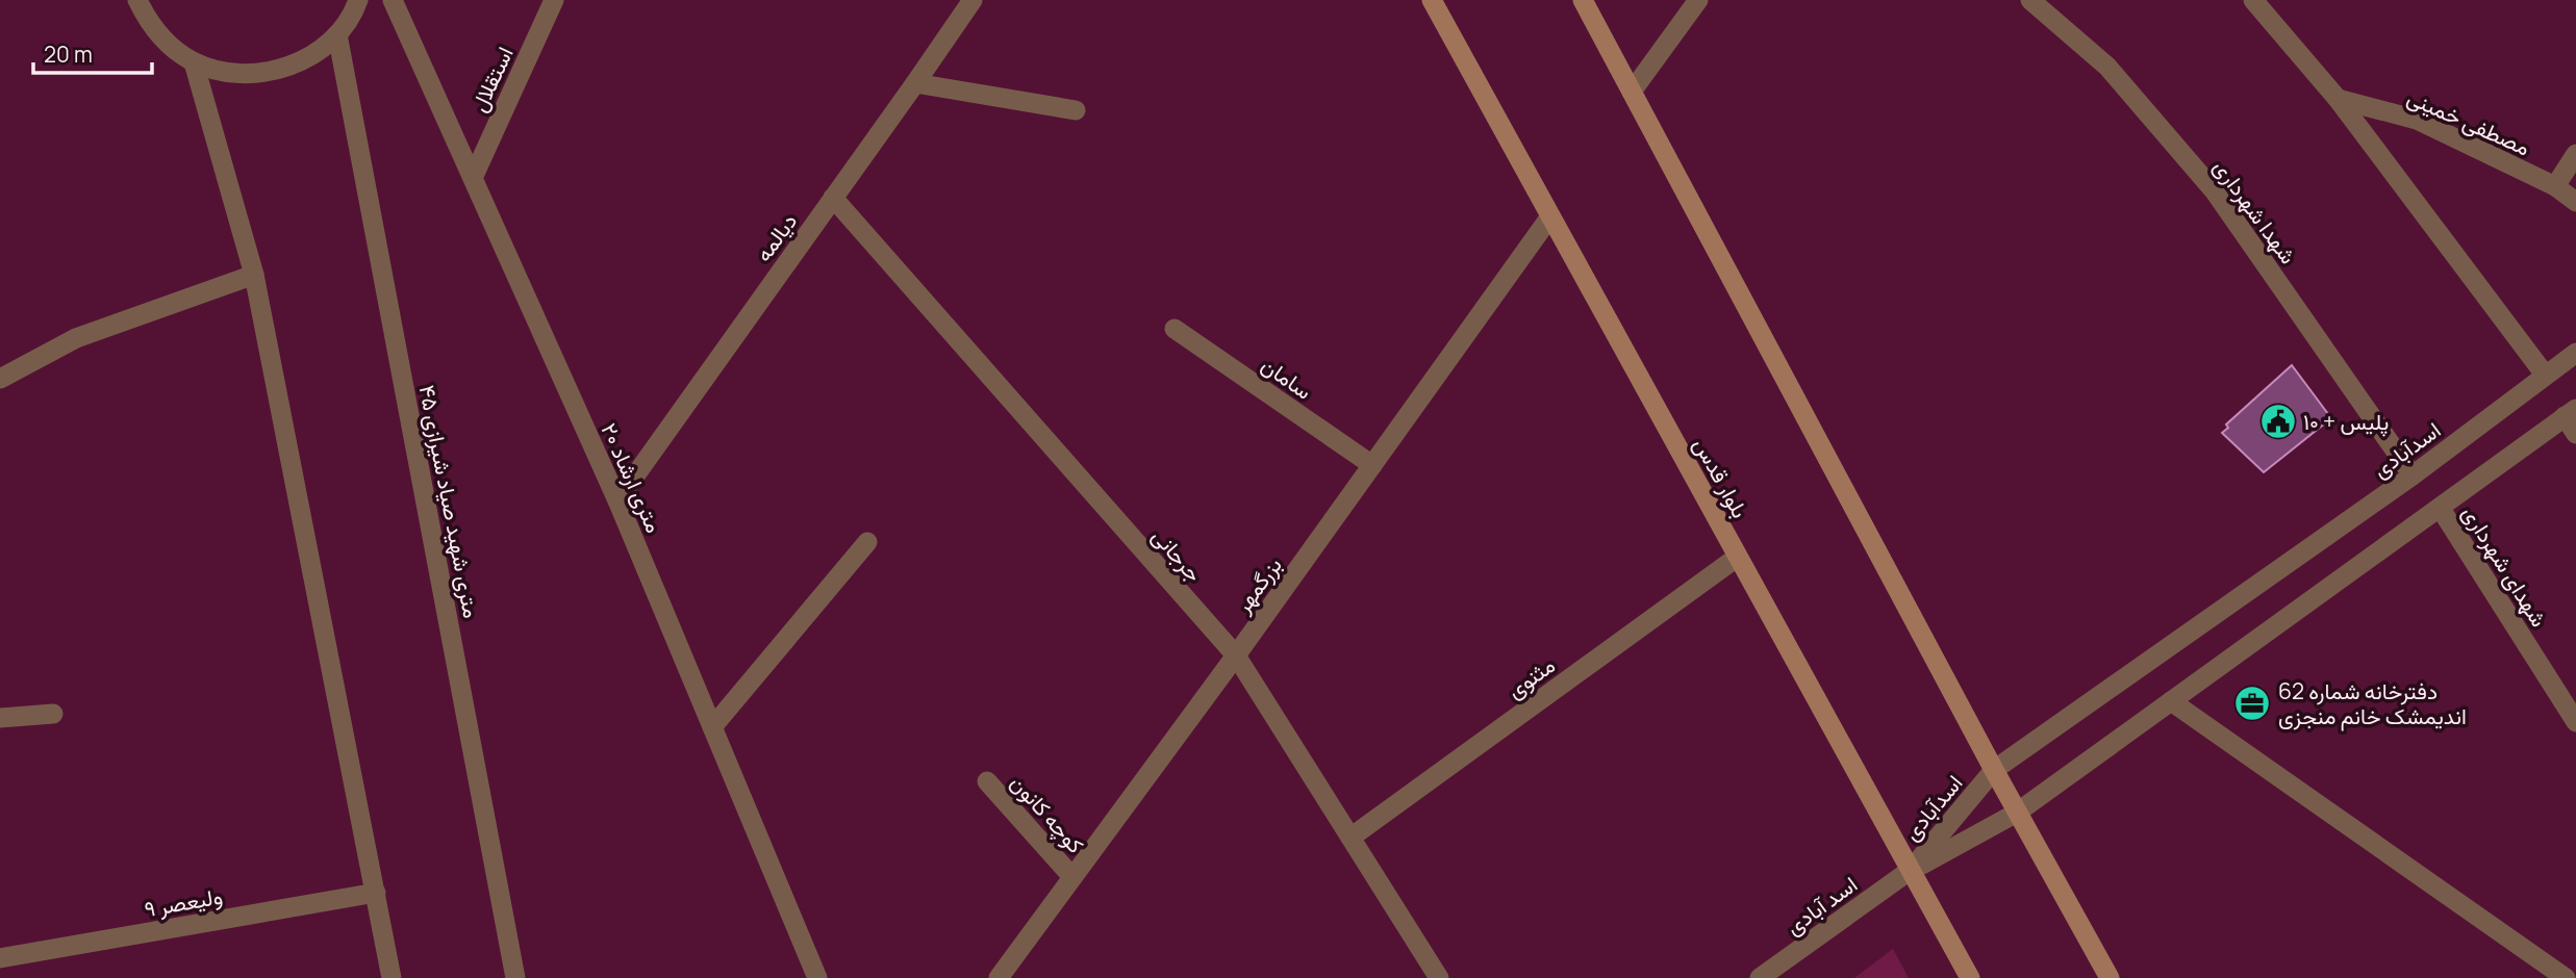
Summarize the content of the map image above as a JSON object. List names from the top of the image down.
{
  "streets": {
    "main road": ["بلوار قدس"],
    "street": [
      "استقلال",
      "مصطفی خمینی",
      "شهدا شهرداری",
      "دیالمه",
      "سامان",
      "اسدآبادی",
      "۲۰ متری ارشاد",
      "۴۵ متری شهید صیاد شیرازی",
      "جرجانی",
      "شهدای شهرداری",
      "بزرگمهر",
      "مثنوی",
      "کوچه کانون",
      "ولیعصر ۹",
      "اسد آبادی"
    ]
  },
  "crossings": [
    ["استقلال", "۲۰ متری ارشاد"],
    ["شهدا شهرداری", "اسدآبادی"],
    ["دیالمه", "۲۰ متری ارشاد"],
    ["دیالمه", "جرجانی"],
    ["سامان", "بزرگمهر"],
    ["اسدآبادی", "بلوار قدس"],
    ["اسدآبادی", "شهدای شهرداری"],
    ["اسدآبادی", "اسد آبادی"],
    ["بلوار قدس", "بزرگمهر"],
    ["بلوار قدس", "مثنوی"],
    ["بلوار قدس", "اسد آبادی"],
    ["جرجانی", "بزرگمهر"],
    ["جرجانی", "مثنوی"],
    ["بزرگمهر", "کوچه کانون"]
  ],
  "places": {
    "public building": ["پلیس + ۱۰"],
    "office": ["دفترخانه شماره 62 اندیمشک خانم منجزی"]
  },
  "scale_bar": "20 m"
}
